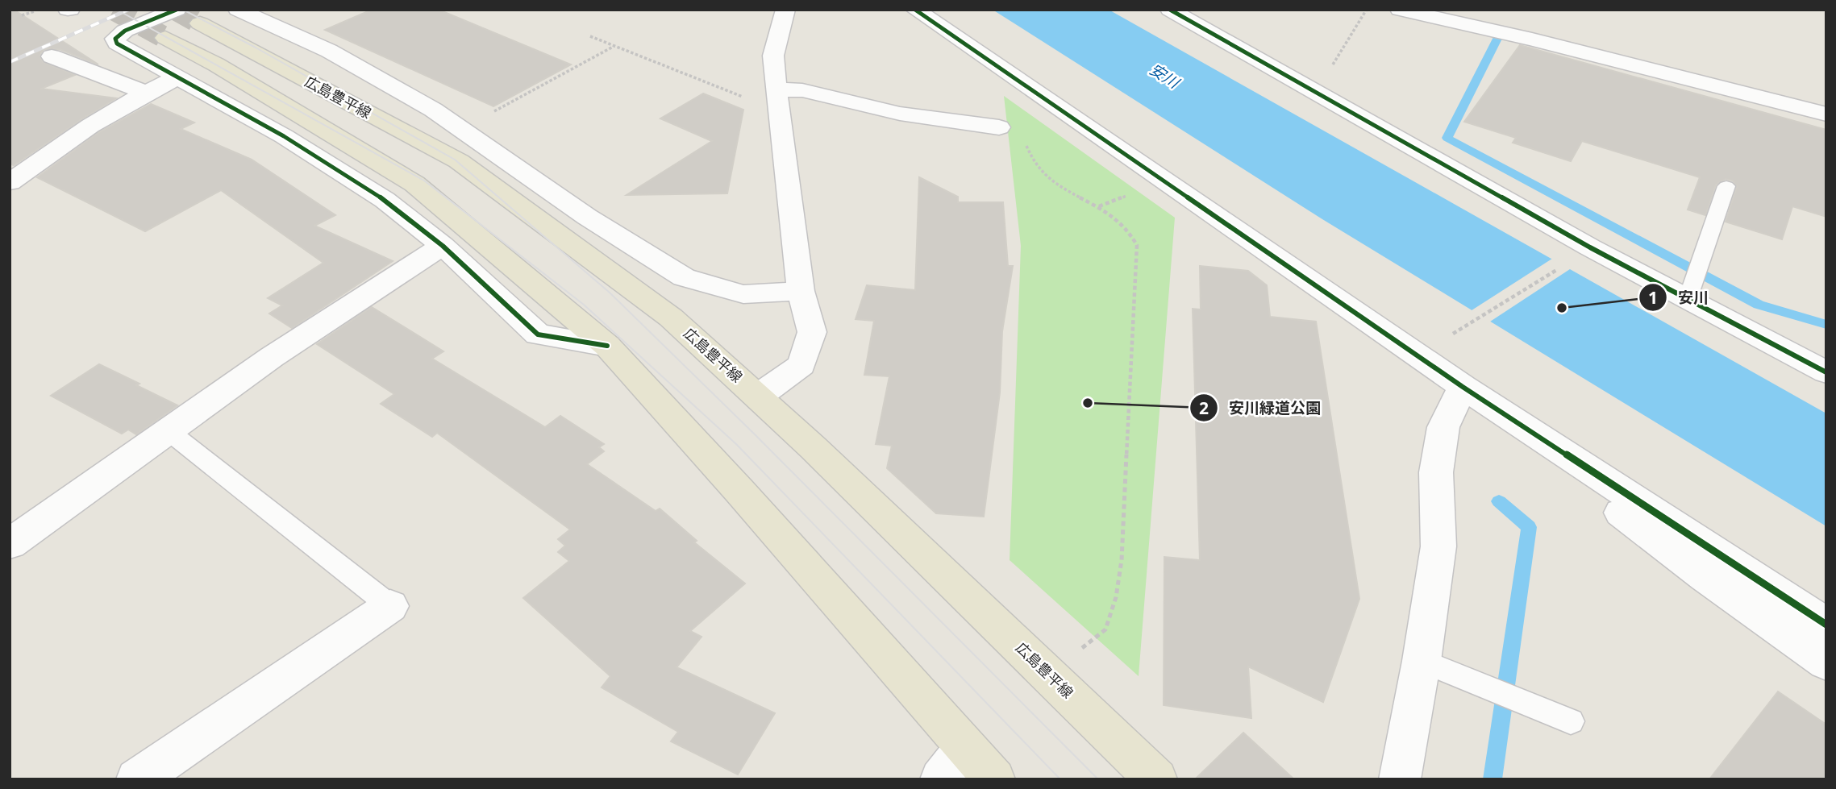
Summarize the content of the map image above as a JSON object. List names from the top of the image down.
{
  "streets": {
    "main road": ["広島豊平線"]
  },
  "water": ["安川"],
  "places": ["安川", "安川緑道公園"]
}
